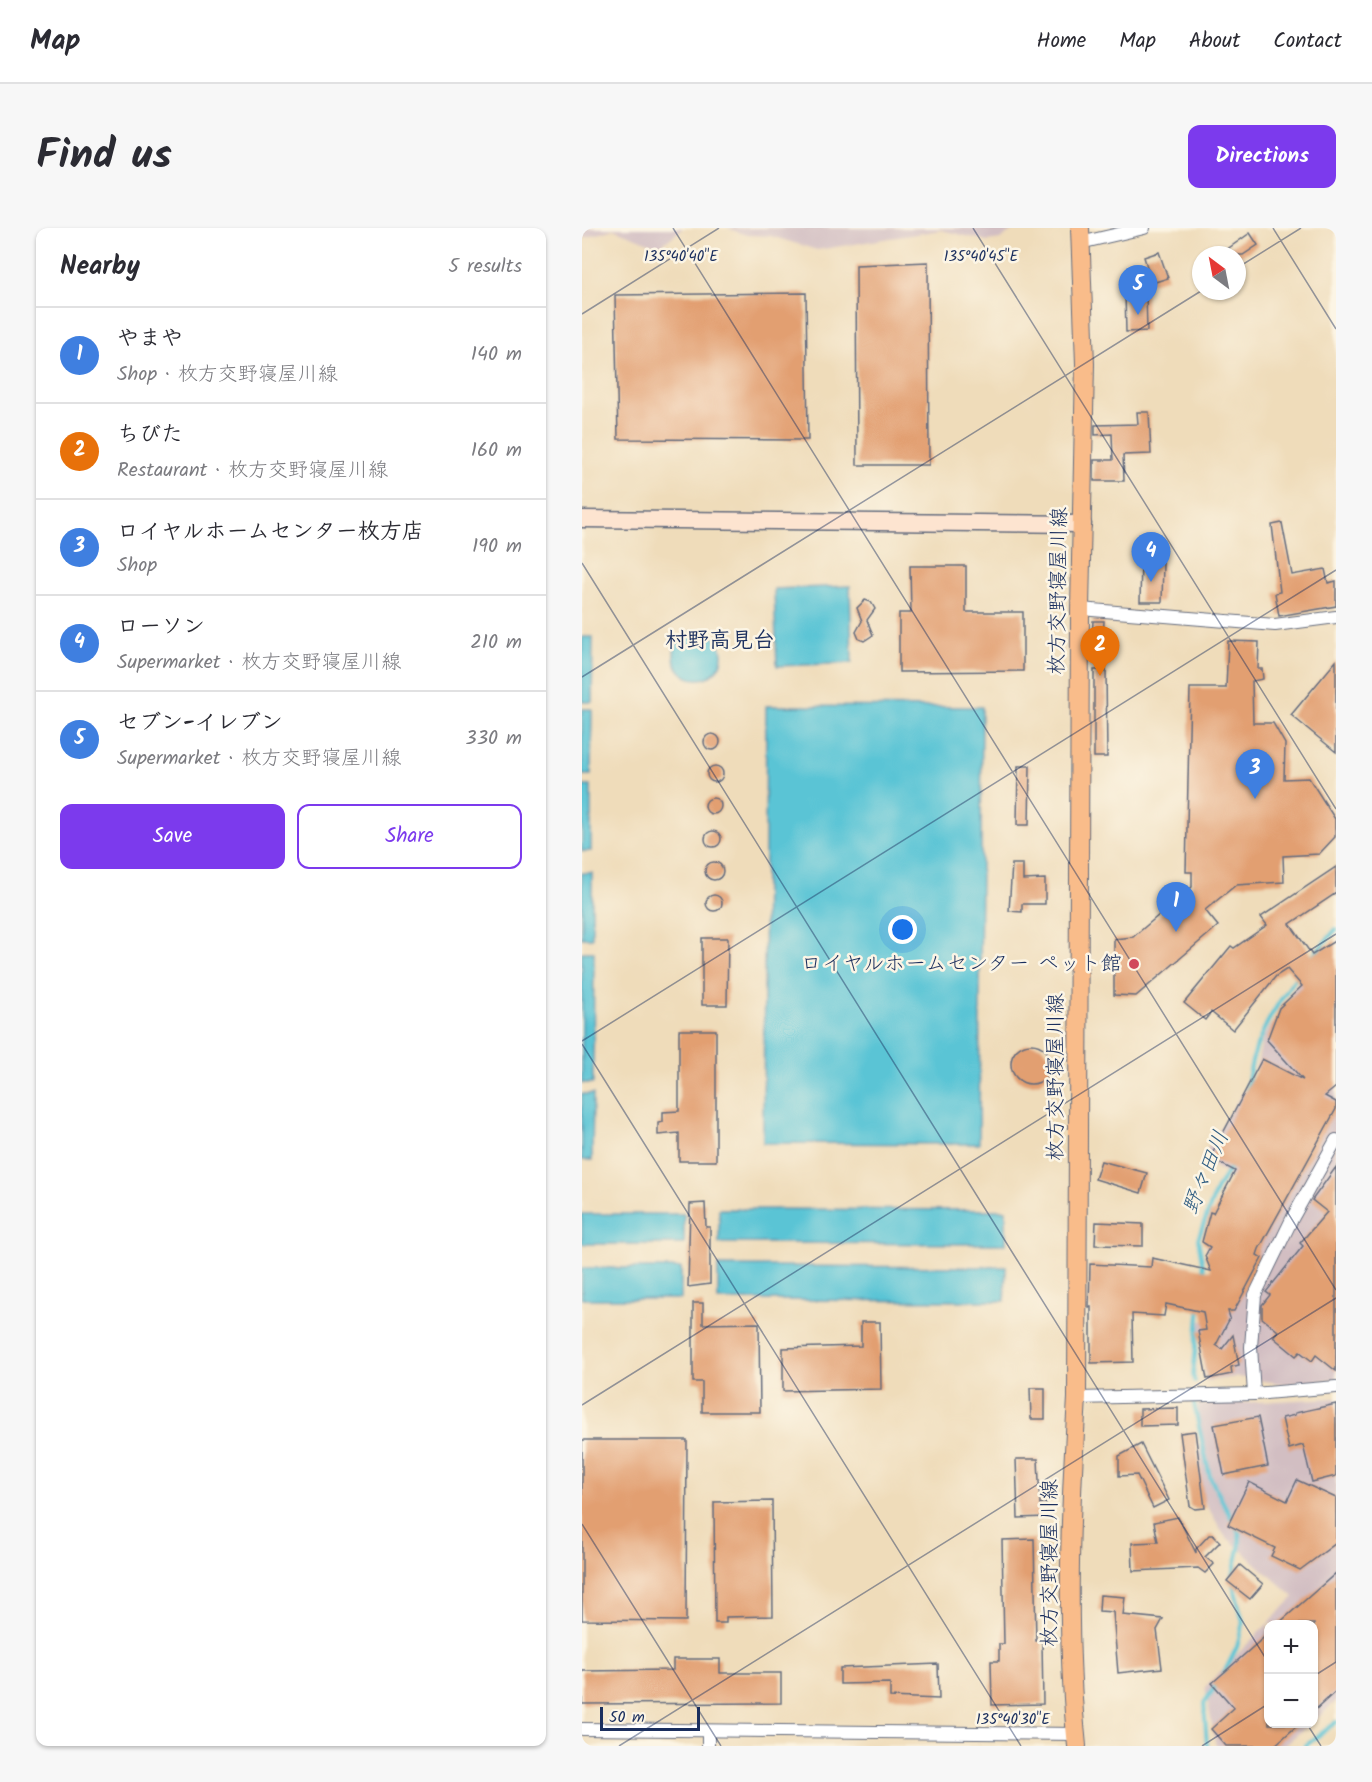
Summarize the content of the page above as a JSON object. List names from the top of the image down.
{
  "streets": {
    "main road": ["枚方交野寝屋川線"]
  },
  "districts": ["村野高見台"],
  "water": ["野々田川"],
  "places": ["ロイヤルホームセンター ペット館"],
  "scale_bar": "50 m",
  "north": "top left",
  "page": {
    "header": "Map",
    "nav": [
      "Home",
      "Map",
      "About",
      "Contact"
    ],
    "title": "Find us",
    "buttons": [
      "Directions",
      ["Save", "Share"]
    ],
    "heading": ["Nearby", "5 results"],
    "pins": [
      "5",
      "4",
      "2",
      "3",
      "1"
    ],
    "list": [
      {
        "mark": "1",
        "name": "やまや",
        "note": "Shop · 枚方交野寝屋川線",
        "value": "140 m"
      },
      {
        "mark": "2",
        "name": "ちびた",
        "note": "Restaurant · 枚方交野寝屋川線",
        "value": "160 m"
      },
      {
        "mark": "3",
        "name": "ロイヤルホームセンター枚方店",
        "note": "Shop",
        "value": "190 m"
      },
      {
        "mark": "4",
        "name": "ローソン",
        "note": "Supermarket · 枚方交野寝屋川線",
        "value": "210 m"
      },
      {
        "mark": "5",
        "name": "セブン-イレブン",
        "note": "Supermarket · 枚方交野寝屋川線",
        "value": "330 m"
      }
    ],
    "map_buttons": ["+", "−"],
    "scale": "50 m"
  },
  "coordinates": ["135°40'40\"E", "135°40'45\"E", "135°40'30\"E"]
}
